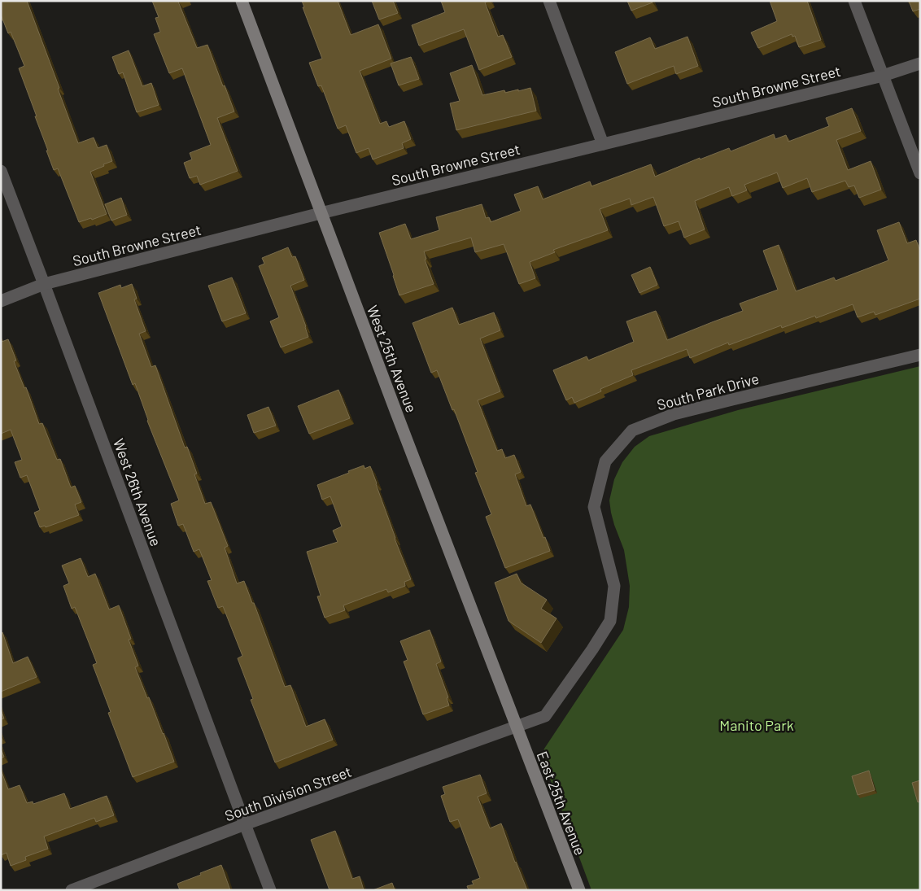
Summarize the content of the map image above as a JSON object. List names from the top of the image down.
{
  "streets": {
    "street": [
      "South Browne Street",
      "West 25th Avenue",
      "South Park Drive",
      "West 26th Avenue",
      "South Division Street",
      "East 25th Avenue"
    ]
  },
  "crossings": [
    ["South Browne Street", "West 25th Avenue"],
    ["South Browne Street", "West 26th Avenue"],
    ["West 25th Avenue", "South Park Drive"],
    ["West 25th Avenue", "South Division Street"],
    ["West 25th Avenue", "East 25th Avenue"],
    ["South Park Drive", "South Division Street"],
    ["South Park Drive", "East 25th Avenue"],
    ["West 26th Avenue", "South Division Street"],
    ["South Division Street", "East 25th Avenue"]
  ],
  "parks": ["Manito Park"]
}
